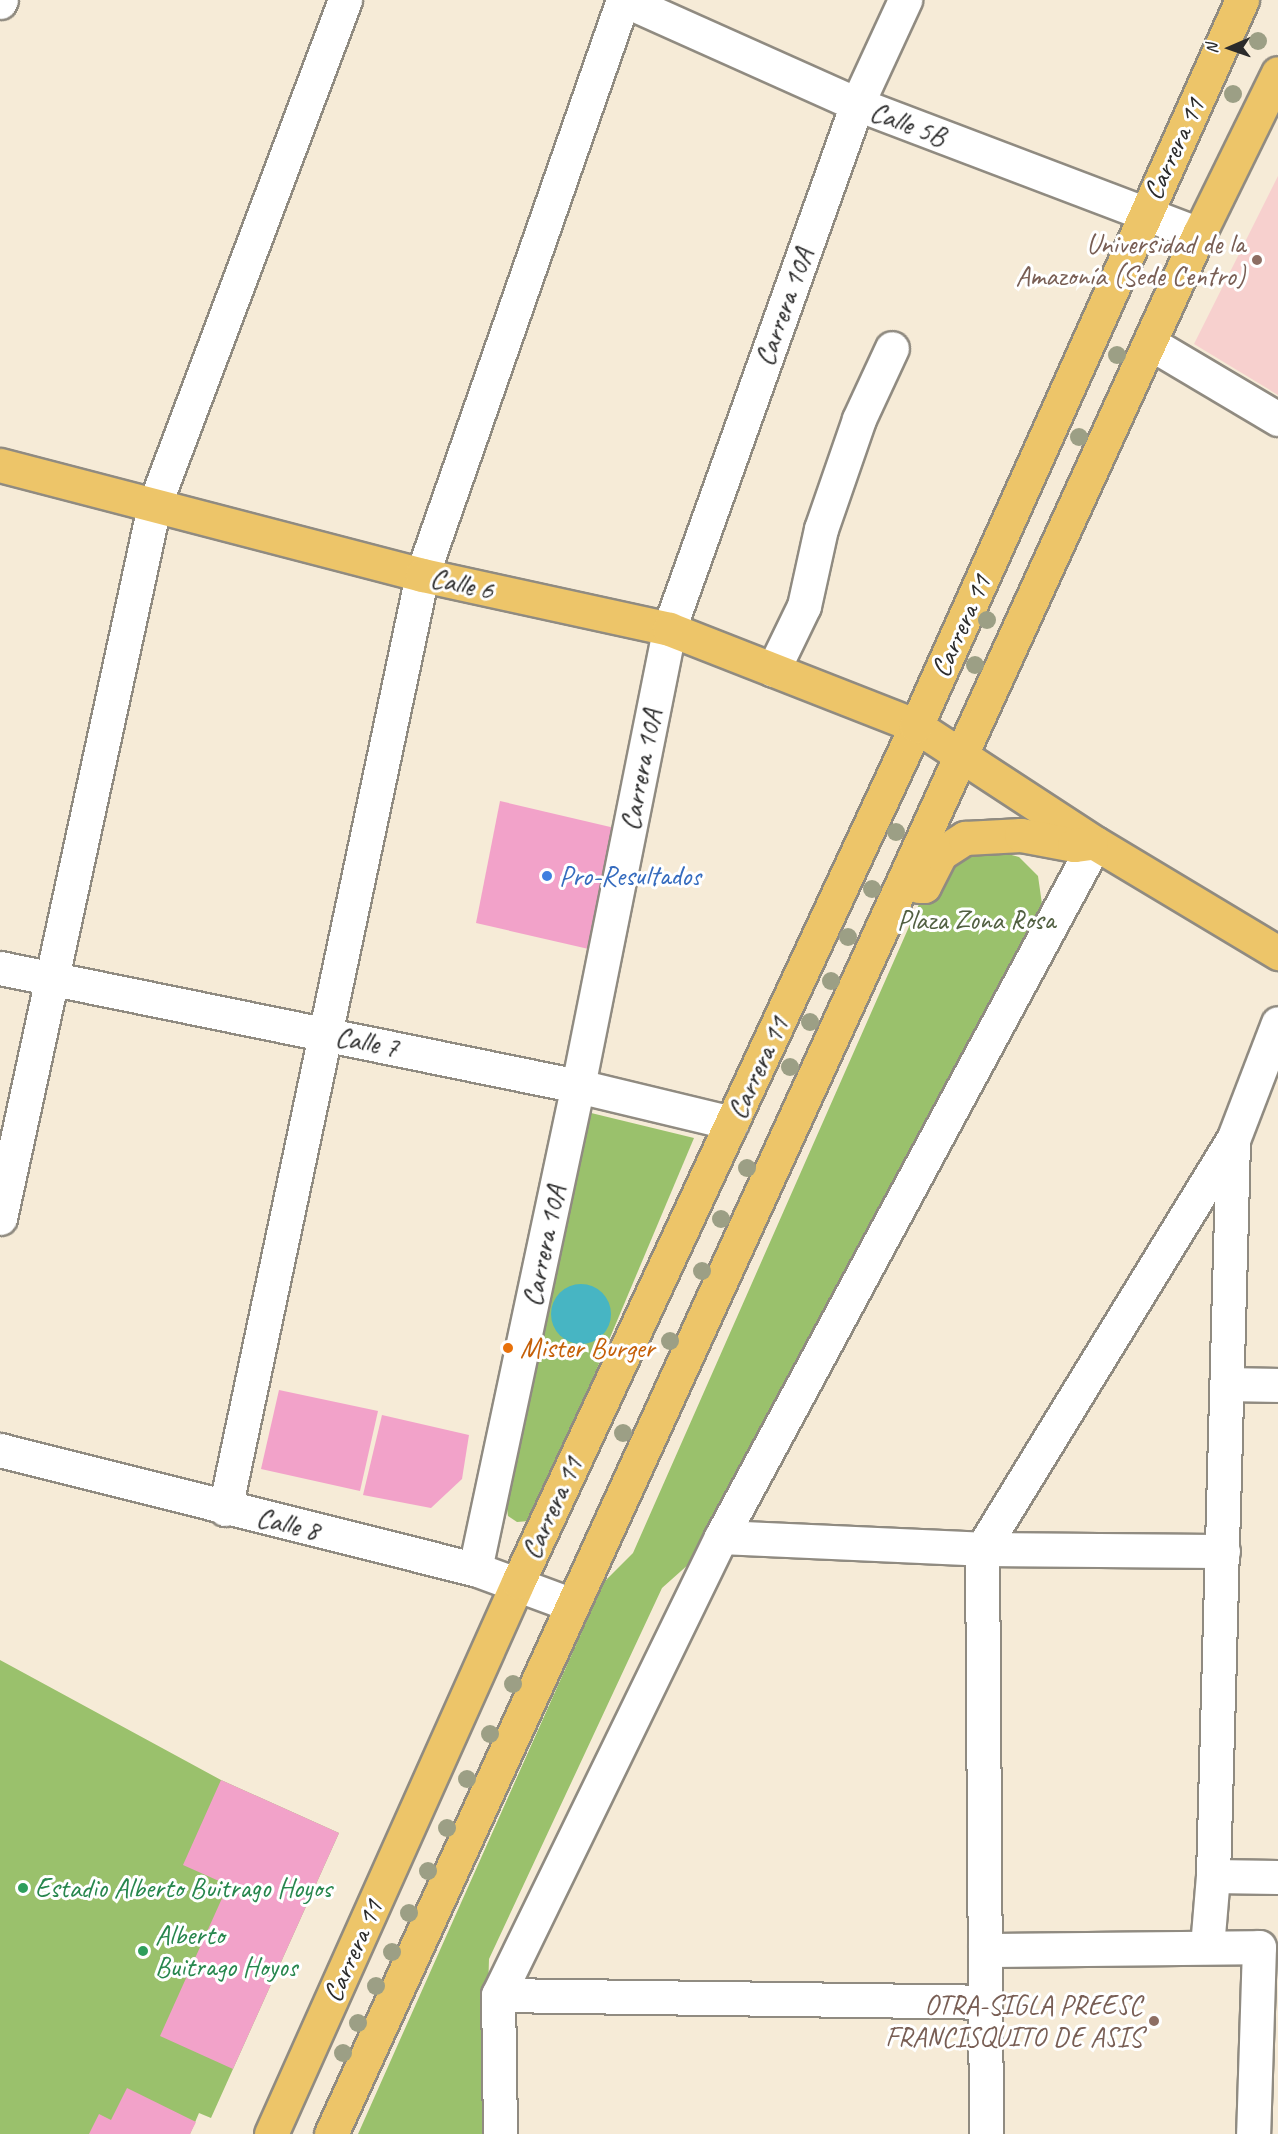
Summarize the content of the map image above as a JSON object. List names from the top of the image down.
{
  "streets": {
    "main road": ["Carrera 11", "Calle 6"],
    "street": [
      "Calle 5B",
      "Carrera 10A",
      "Calle 7",
      "Calle 8"
    ]
  },
  "crossings": [
    ["Calle 5B", "Carrera 11"],
    ["Calle 5B", "Carrera 10A"],
    ["Carrera 11", "Calle 6"],
    ["Carrera 11", "Calle 7"],
    ["Carrera 11", "Calle 8"],
    ["Carrera 10A", "Calle 6"],
    ["Carrera 10A", "Calle 7"],
    ["Carrera 10A", "Calle 8"]
  ],
  "parks": ["Plaza Zona Rosa"],
  "places": [
    "Universidad de la Amazonía (Sede Centro)",
    "Pro-Resultados",
    "Mister Burger",
    "Estadio Alberto Buitrago Hoyos",
    "Alberto Buitrago Hoyos",
    "OTRA-SIGLA PREESC FRANCISQUITO DE ASIS"
  ],
  "north": "left"
}
